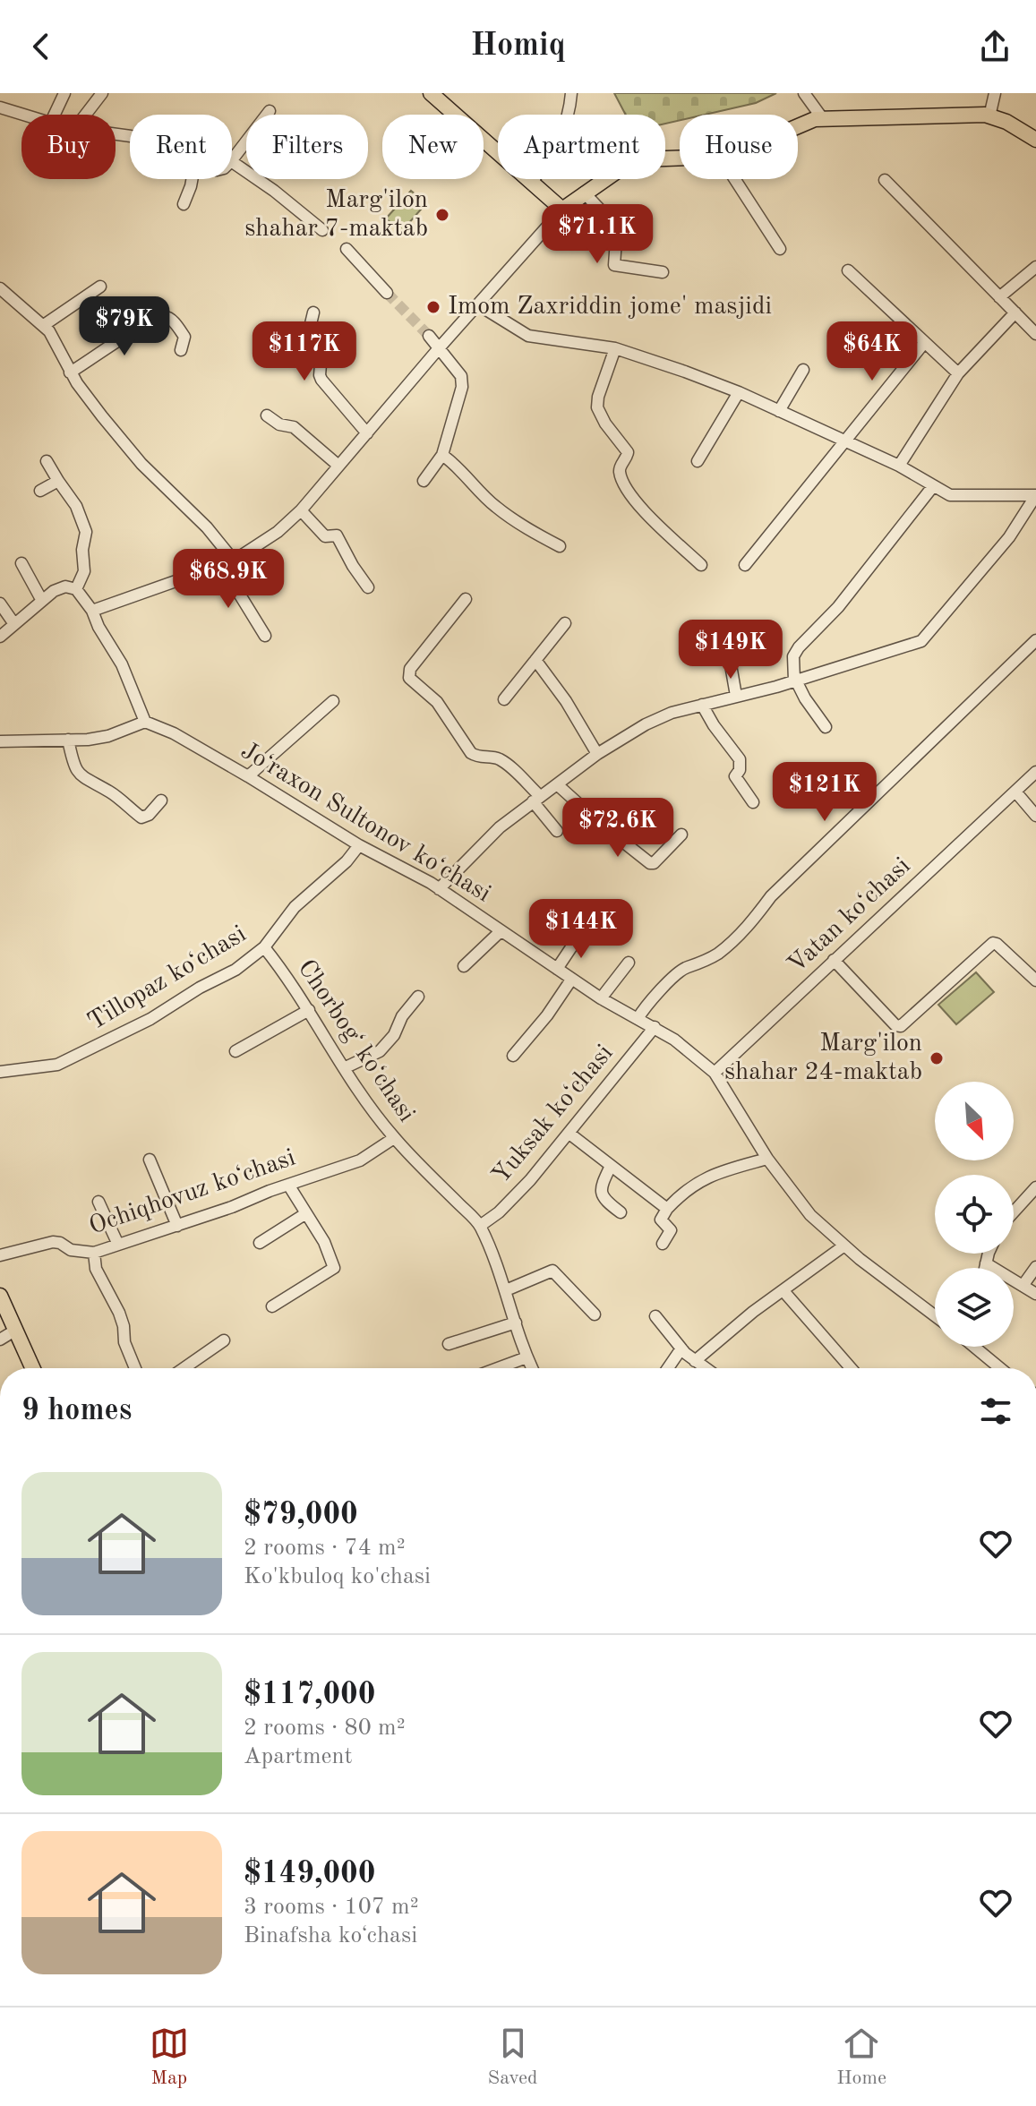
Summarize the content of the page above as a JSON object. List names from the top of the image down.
{
  "streets": {
    "street": [
      "Joʻraxon Sultonov koʻchasi",
      "Vatan koʻchasi",
      "Tillopaz koʻchasi",
      "Chorbogʻ koʻchasi",
      "Yuksak koʻchasi",
      "Ochiqhovuz koʻchasi"
    ]
  },
  "crossings": [
    ["Joʻraxon Sultonov koʻchasi", "Vatan koʻchasi"],
    ["Joʻraxon Sultonov koʻchasi", "Tillopaz koʻchasi"],
    ["Joʻraxon Sultonov koʻchasi", "Yuksak koʻchasi"],
    ["Tillopaz koʻchasi", "Chorbogʻ koʻchasi"],
    ["Chorbogʻ koʻchasi", "Yuksak koʻchasi"],
    ["Chorbogʻ koʻchasi", "Ochiqhovuz koʻchasi"]
  ],
  "places": ["Marg'ilon shahar 7-maktab", "Imom Zaxriddin jome' masjidi", "Marg'ilon shahar 24-maktab"],
  "north": "bottom right",
  "page": {
    "header": "Homiq",
    "chip": [
      "Buy",
      "Rent",
      "Filters",
      "New",
      "Apartment",
      "House"
    ],
    "price": [
      "$71.1K",
      "$79K",
      "$117K",
      "$64K",
      "$68.9K",
      "$149K",
      "$121K",
      "$72.6K",
      "$144K"
    ],
    "heading": "9 homes",
    "list": [
      {
        "name": "$79,000",
        "note": "2 rooms · 74 m² · Ko'kbuloq ko'chasi"
      },
      {
        "name": "$117,000",
        "note": "2 rooms · 80 m² · Apartment"
      },
      {
        "name": "$149,000",
        "note": "3 rooms · 107 m² · Binafsha koʻchasi"
      }
    ],
    "tabs": ["Map", "Saved", "Home"]
  }
}
